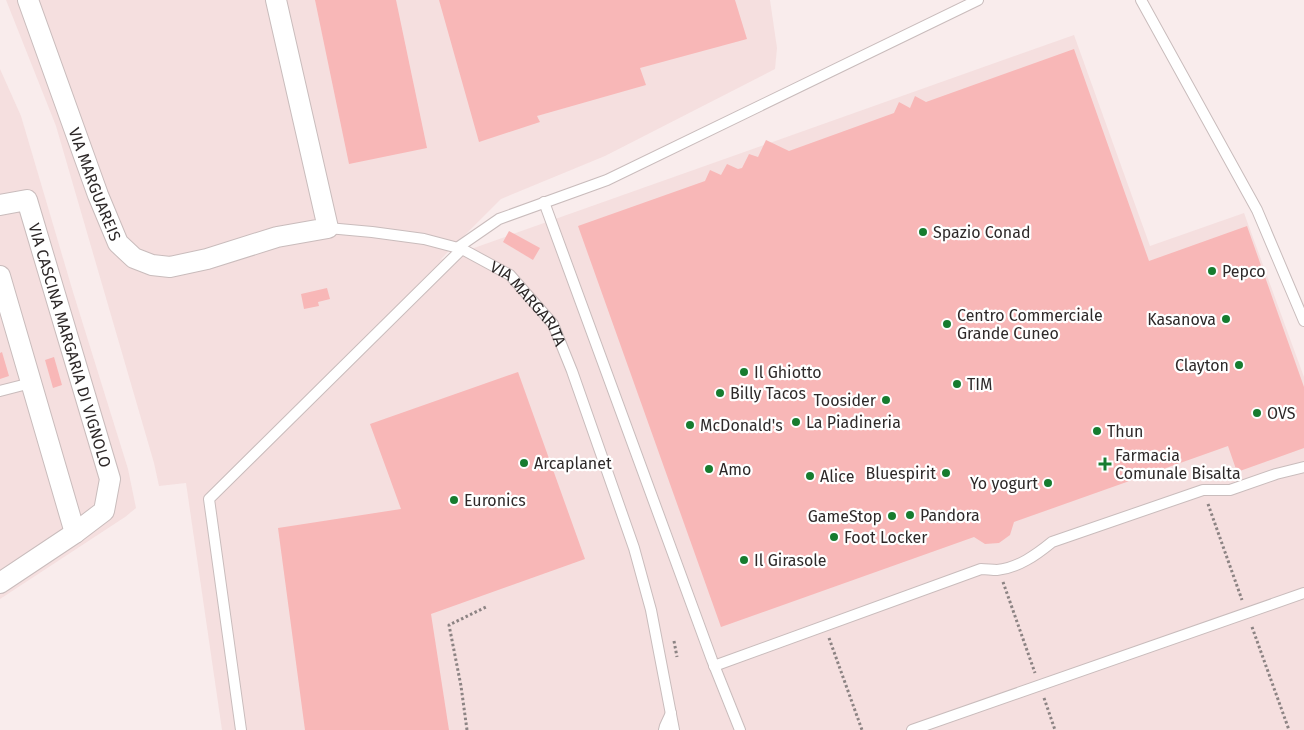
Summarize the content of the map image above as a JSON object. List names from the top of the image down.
{
  "streets": {
    "street": ["VIA MARGUAREIS", "VIA CASCINA MARGARIA DI VIGNOLO"],
    "lane": ["VIA MARGARITA"]
  },
  "crossings": [
    ["VIA MARGUAREIS", "VIA MARGARITA"]
  ],
  "places": {
    "other": [
      "Spazio Conad",
      "Pepco",
      "Kasanova",
      "Centro Commerciale Grande Cuneo",
      "Clayton",
      "Il Ghiotto",
      "TIM",
      "Billy Tacos",
      "Toosider",
      "OVS",
      "La Piadineria",
      "McDonald's",
      "Thun",
      "Arcaplanet",
      "Amo",
      "Bluespirit",
      "Alice",
      "Yo yogurt",
      "Euronics",
      "Pandora",
      "GameStop",
      "Foot Locker",
      "Il Girasole"
    ],
    "health": ["Farmacia Comunale Bisalta"]
  }
}
